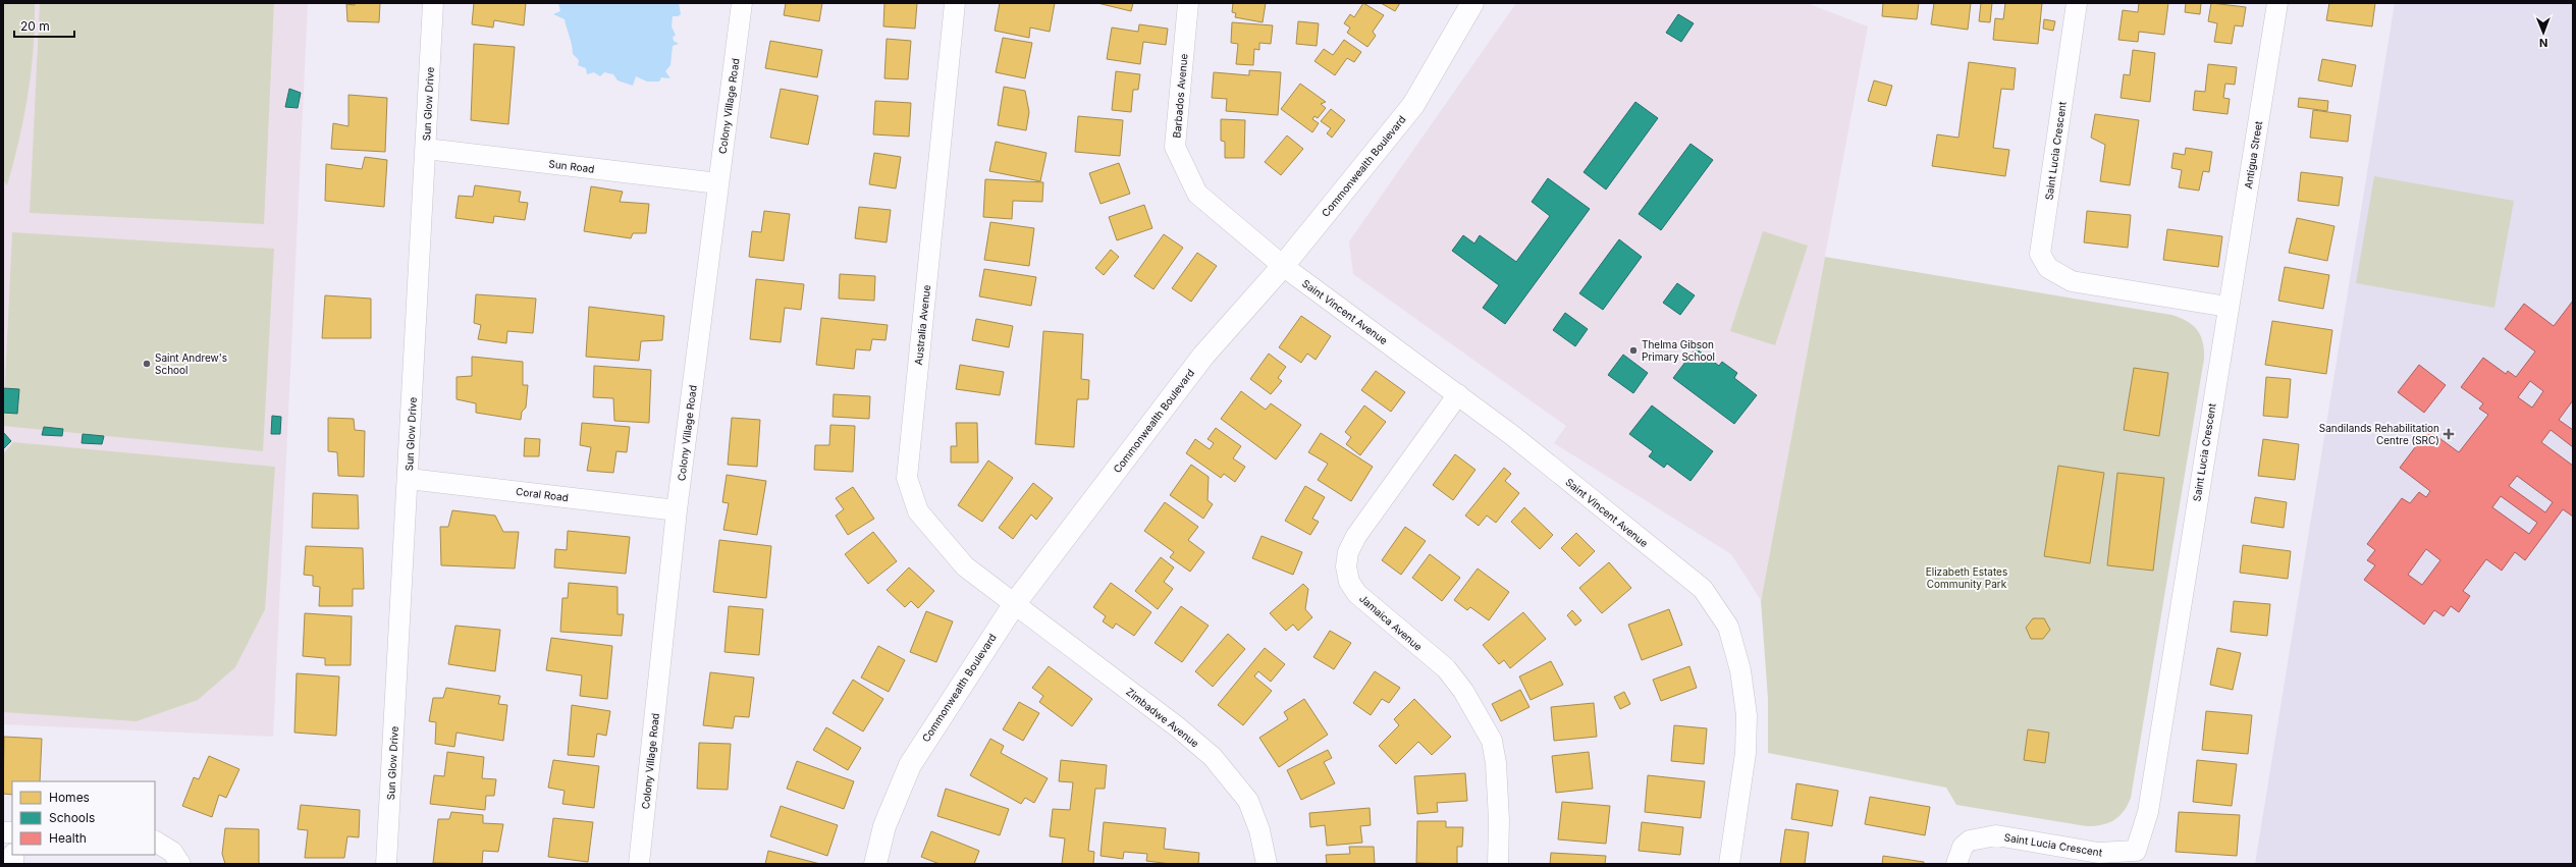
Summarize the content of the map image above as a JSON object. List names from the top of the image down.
{
  "streets": {
    "street": [
      "Barbados Avenue",
      "Sun Glow Drive",
      "Colony Village Road",
      "Saint Lucia Crescent",
      "Antigua Street",
      "Sun Road",
      "Commonwealth Boulevard",
      "Saint Vincent Avenue",
      "Australia Avenue",
      "Coral Road",
      "Jamaica Avenue",
      "Zimbadwe Avenue"
    ]
  },
  "crossings": [
    ["Barbados Avenue", "Commonwealth Boulevard"],
    ["Barbados Avenue", "Saint Vincent Avenue"],
    ["Sun Glow Drive", "Sun Road"],
    ["Sun Glow Drive", "Coral Road"],
    ["Colony Village Road", "Sun Road"],
    ["Colony Village Road", "Coral Road"],
    ["Saint Lucia Crescent", "Antigua Street"],
    ["Commonwealth Boulevard", "Saint Vincent Avenue"],
    ["Commonwealth Boulevard", "Australia Avenue"],
    ["Commonwealth Boulevard", "Zimbadwe Avenue"],
    ["Saint Vincent Avenue", "Jamaica Avenue"],
    ["Australia Avenue", "Zimbadwe Avenue"]
  ],
  "parks": ["Elizabeth Estates Community Park"],
  "places": {
    "other": ["Thelma Gibson Primary School", "Saint Andrew's School"],
    "health": ["Sandilands Rehabilitation Centre (SRC)"]
  },
  "legend": ["Homes", "Schools", "Health"],
  "scale_bar": "20 m",
  "north": "bottom"
}
